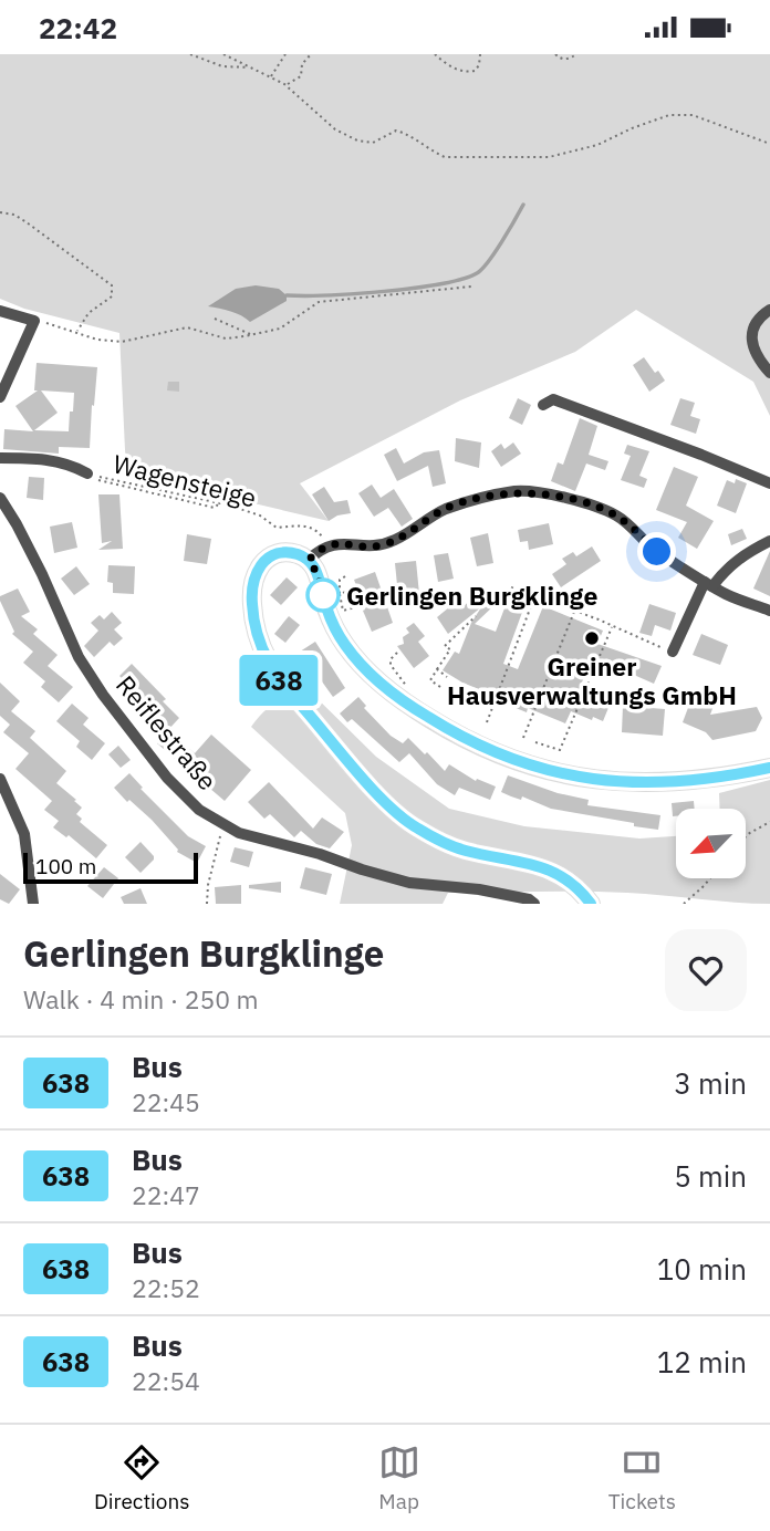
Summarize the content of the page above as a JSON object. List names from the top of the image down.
{
  "streets": {
    "street": ["Reiflestraße"],
    "path": ["Wagensteige"]
  },
  "places": ["Gerlingen Burgklinge", "Greiner Hausverwaltungs GmbH"],
  "lines": ["bus line 638"],
  "scale_bar": "100 m",
  "north": "bottom left",
  "page": {
    "status": "22:42",
    "on_map": "638",
    "scale": "100 m",
    "heading": ["Gerlingen Burgklinge", "Walk · 4 min · 250 m"],
    "list": [
      {
        "mark": "638",
        "name": "Bus",
        "note": "22:45",
        "value": "3 min"
      },
      {
        "mark": "638",
        "name": "Bus",
        "note": "22:47",
        "value": "5 min"
      },
      {
        "mark": "638",
        "name": "Bus",
        "note": "22:52",
        "value": "10 min"
      },
      {
        "mark": "638",
        "name": "Bus",
        "note": "22:54",
        "value": "12 min"
      }
    ],
    "tabs": ["Directions", "Map", "Tickets"]
  }
}
